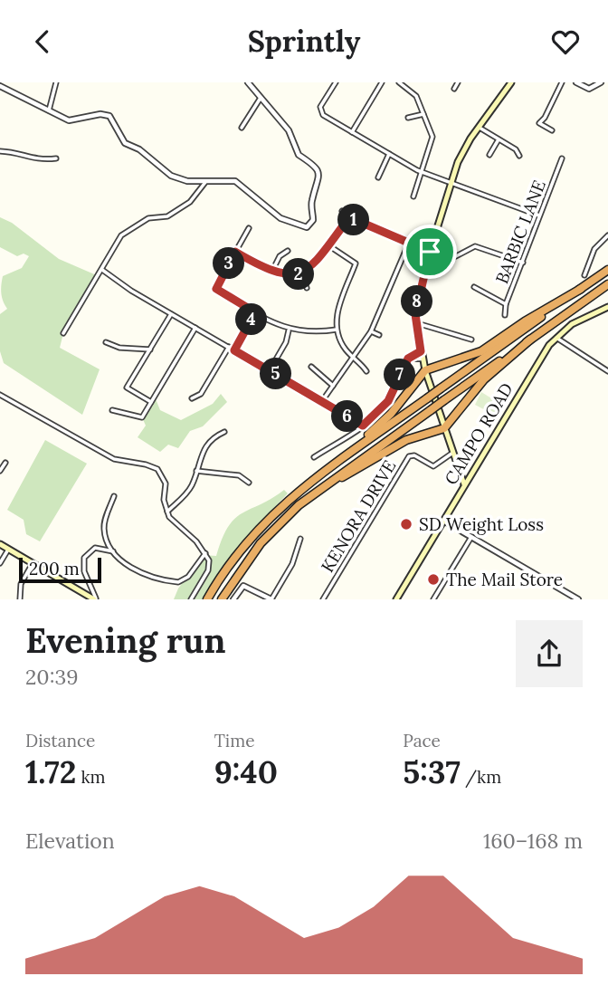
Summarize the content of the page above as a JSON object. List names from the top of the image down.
{
  "streets": {
    "main road": ["CAMPO ROAD"],
    "street": ["BARBIC LANE", "KENORA DRIVE"]
  },
  "places": ["SD Weight Loss", "The Mail Store"],
  "scale_bar": "200 m",
  "page": {
    "header": "Sprintly",
    "pins": [
      "1",
      "3",
      "2",
      "8",
      "4",
      "5",
      "7",
      "6"
    ],
    "scale": "200 m",
    "heading": ["Evening run", "20:39"],
    "stats": [
      ["Distance", "1.72 km"],
      ["Time", "9:40"],
      ["Pace", "5:37 /km"]
    ],
    "chart": ["Elevation", "160–168 m"]
  }
}
